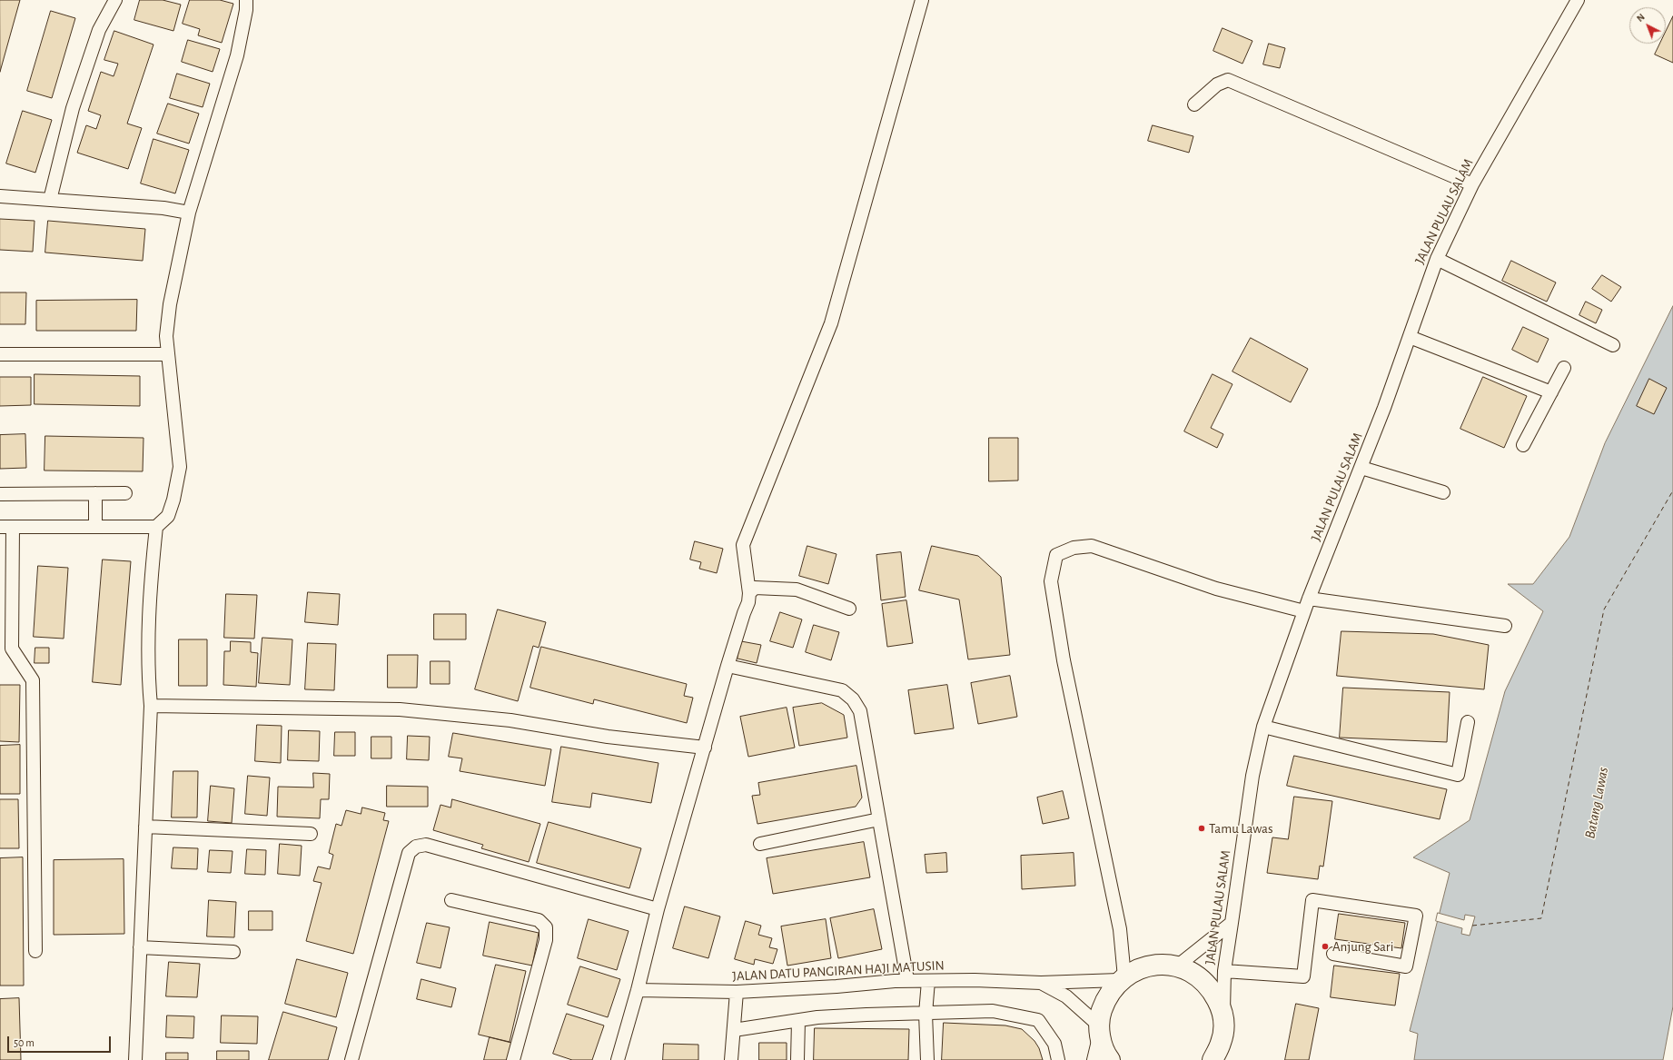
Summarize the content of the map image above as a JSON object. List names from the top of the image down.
{
  "streets": {
    "street": ["JALAN PULAU SALAM", "JALAN DATU PANGIRAN HAJI MATUSIN"]
  },
  "water": ["Batang Lawas"],
  "places": ["Tamu Lawas", "Anjung Sari"],
  "scale_bar": "50 m",
  "north": "top left"
}
